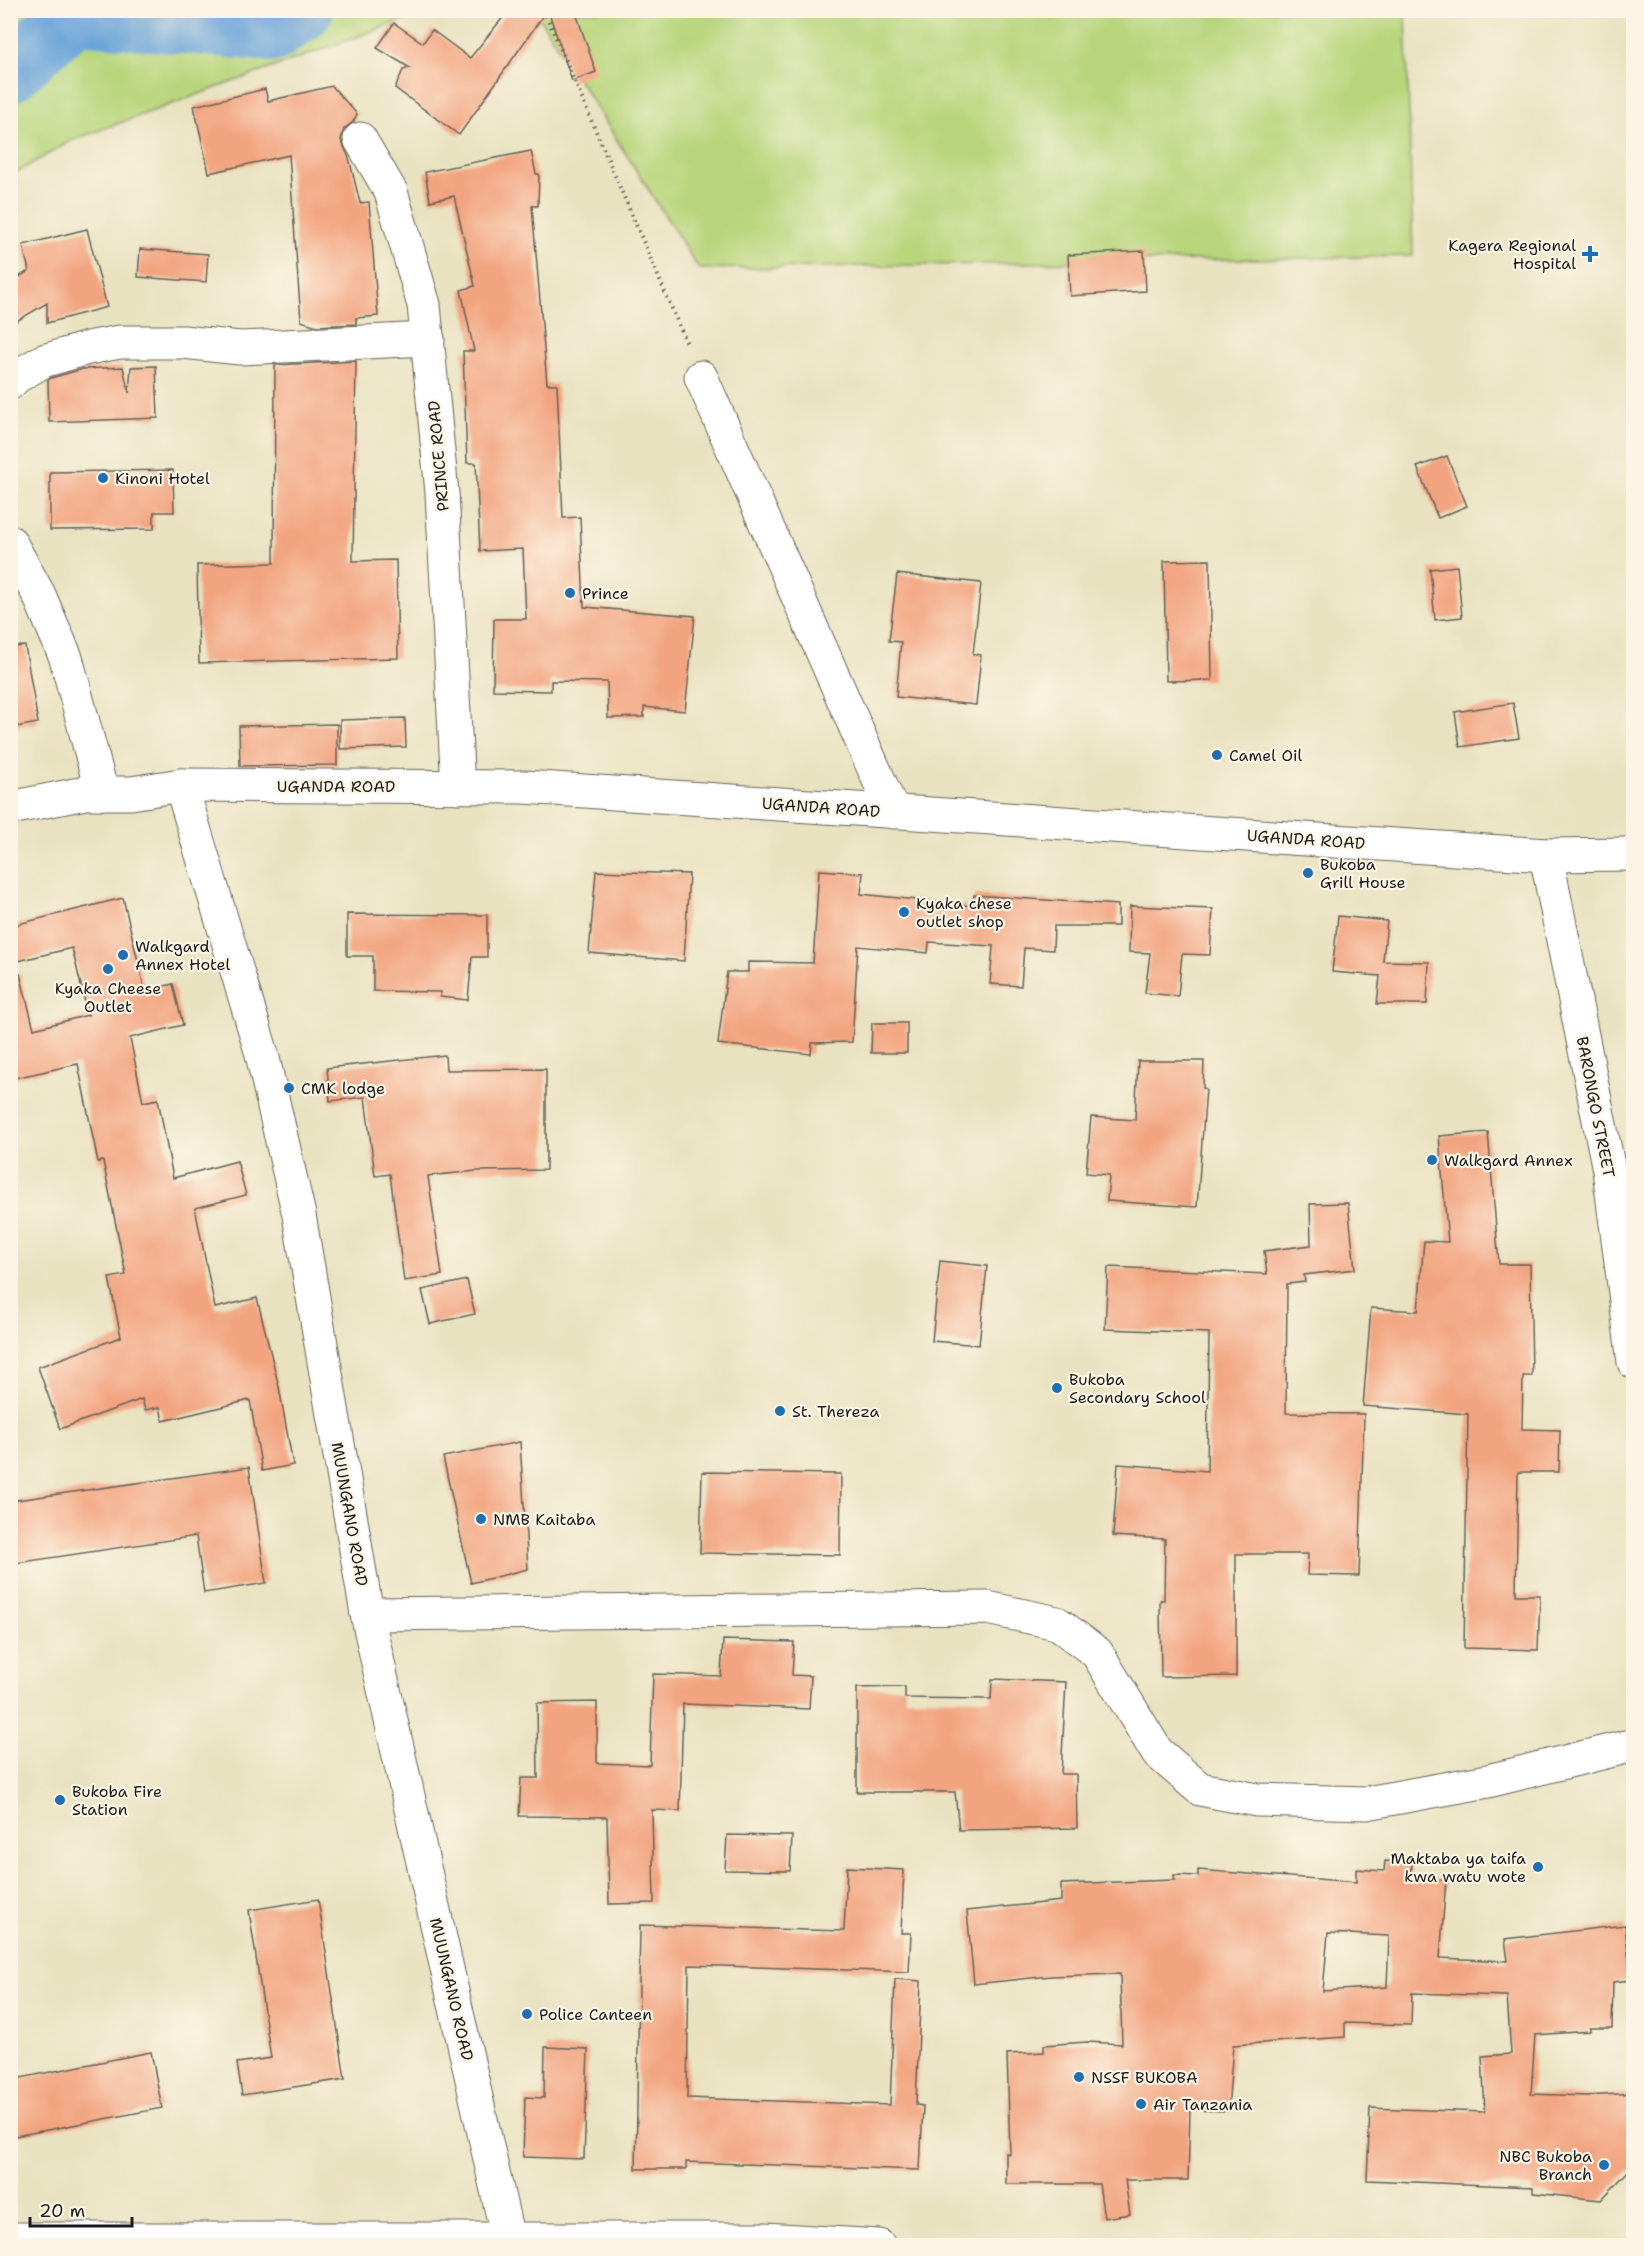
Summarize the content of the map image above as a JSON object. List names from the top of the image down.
{
  "streets": {
    "street": [
      "PRINCE ROAD",
      "UGANDA ROAD",
      "BARONGO STREET",
      "MUUNGANO ROAD"
    ]
  },
  "crossings": [
    ["PRINCE ROAD", "UGANDA ROAD"],
    ["UGANDA ROAD", "BARONGO STREET"],
    ["UGANDA ROAD", "MUUNGANO ROAD"]
  ],
  "places": {
    "health": ["Kagera Regional Hospital"],
    "other": [
      "Kinoni Hotel",
      "Prince",
      "Camel Oil",
      "Bukoba Grill House",
      "Kyaka chese outlet shop",
      "Walkgard Annex Hotel",
      "Kyaka Cheese Outlet",
      "CMK lodge",
      "Walkgard Annex",
      "Bukoba Secondary School",
      "St. Thereza",
      "NMB Kaitaba",
      "Bukoba Fire Station",
      "Maktaba ya taifa kwa watu wote",
      "Police Canteen",
      "NSSF BUKOBA",
      "Air Tanzania",
      "NBC Bukoba Branch"
    ]
  },
  "scale_bar": "20 m"
}
